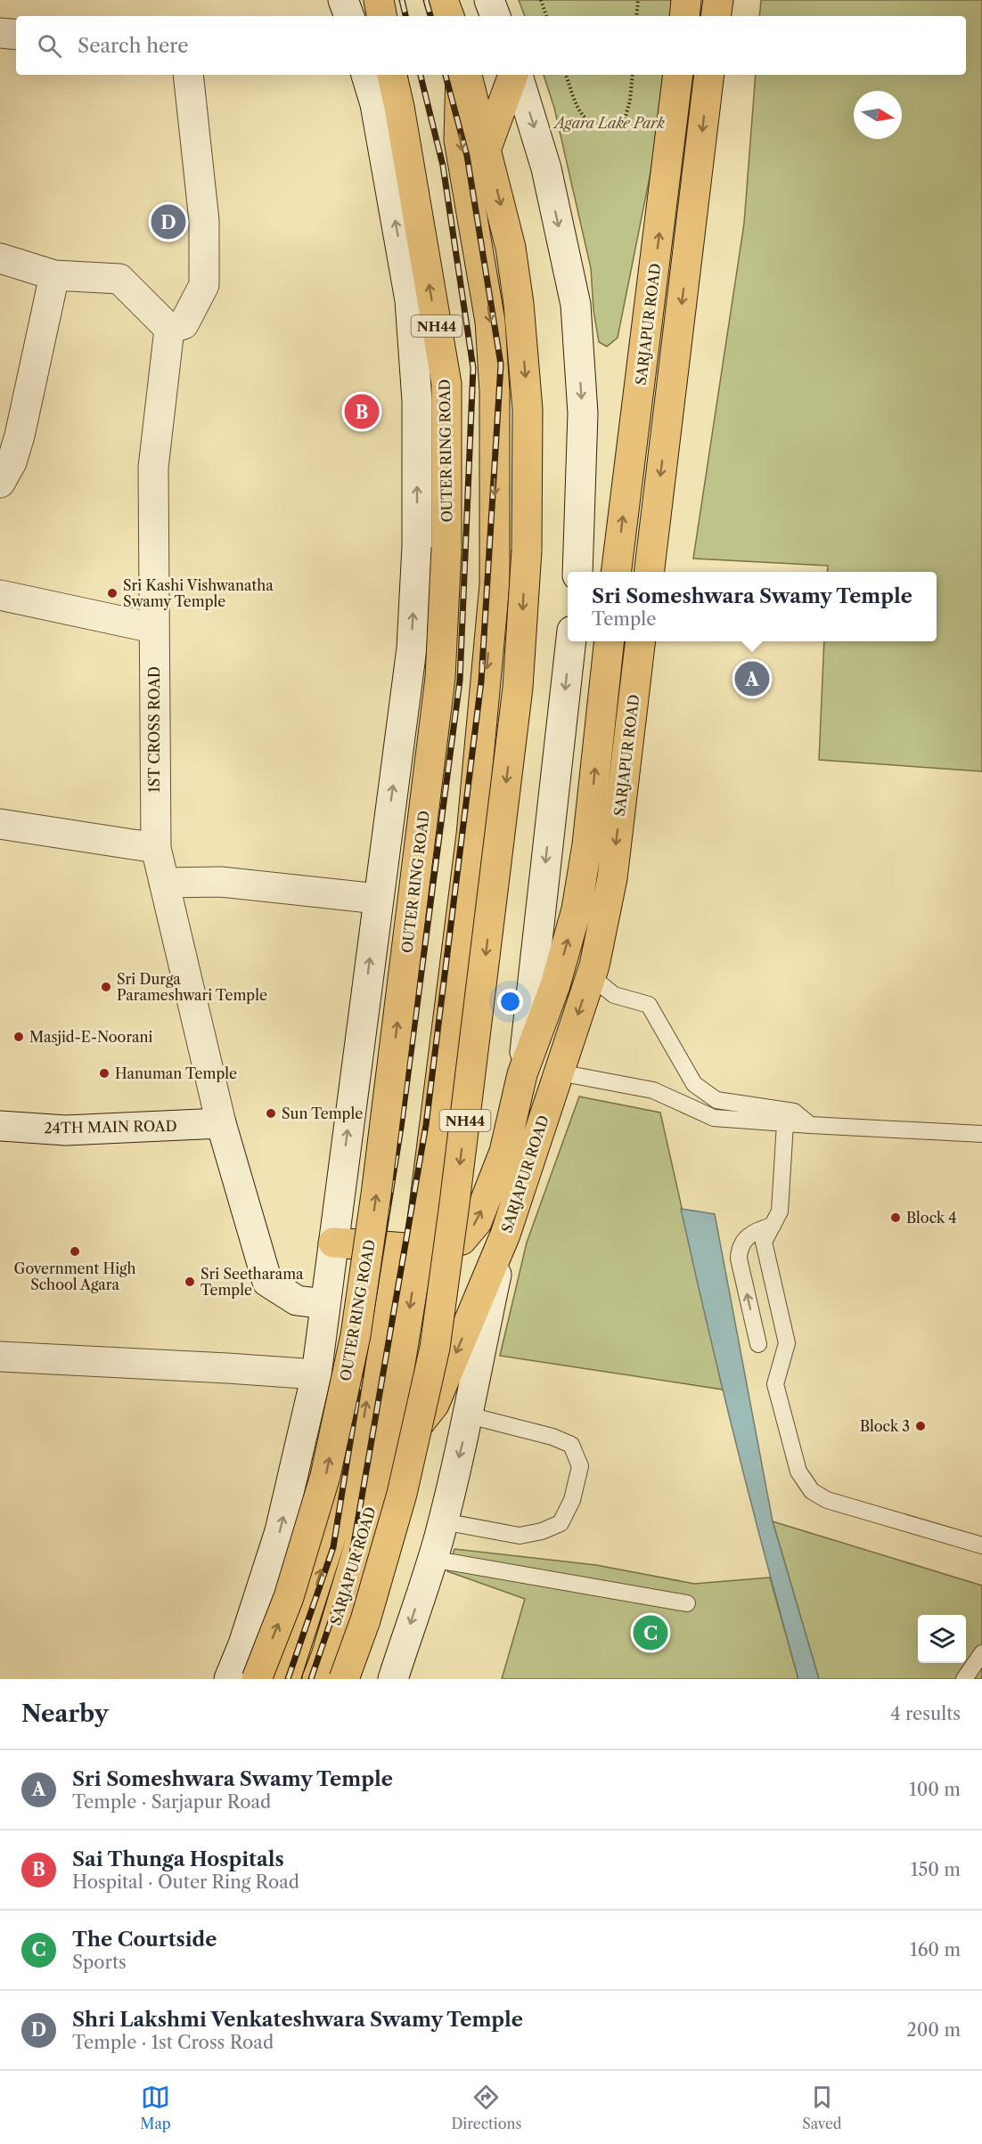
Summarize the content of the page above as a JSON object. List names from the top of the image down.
{
  "streets": {
    "main road": ["SARJAPUR ROAD", "NH44", "OUTER RING ROAD"],
    "street": ["1ST CROSS ROAD", "24TH MAIN ROAD"]
  },
  "crossings": [
    ["1ST CROSS ROAD", "24TH MAIN ROAD"]
  ],
  "parks": ["Agara Lake Park"],
  "places": [
    "Sri Kashi Vishwanatha Swamy Temple",
    "Sri Durga Parameshwari Temple",
    "Masjid-E-Noorani",
    "Hanuman Temple",
    "Sun Temple",
    "Block 4",
    "Government High School Agara",
    "Sri Seetharama Temple",
    "Block 3"
  ],
  "north": "right",
  "page": {
    "search": "Search here",
    "pins": [
      "D",
      "B",
      "A",
      "C"
    ],
    "popup": ["Sri Someshwara Swamy Temple", "Temple"],
    "heading": ["Nearby", "4 results"],
    "list": [
      {
        "mark": "A",
        "name": "Sri Someshwara Swamy Temple",
        "note": "Temple · Sarjapur Road",
        "value": "100 m"
      },
      {
        "mark": "B",
        "name": "Sai Thunga Hospitals",
        "note": "Hospital · Outer Ring Road",
        "value": "150 m"
      },
      {
        "mark": "C",
        "name": "The Courtside",
        "note": "Sports",
        "value": "160 m"
      },
      {
        "mark": "D",
        "name": "Shri Lakshmi Venkateshwara Swamy Temple",
        "note": "Temple · 1st Cross Road",
        "value": "200 m"
      }
    ],
    "nav": ["Map", "Directions", "Saved"]
  }
}
